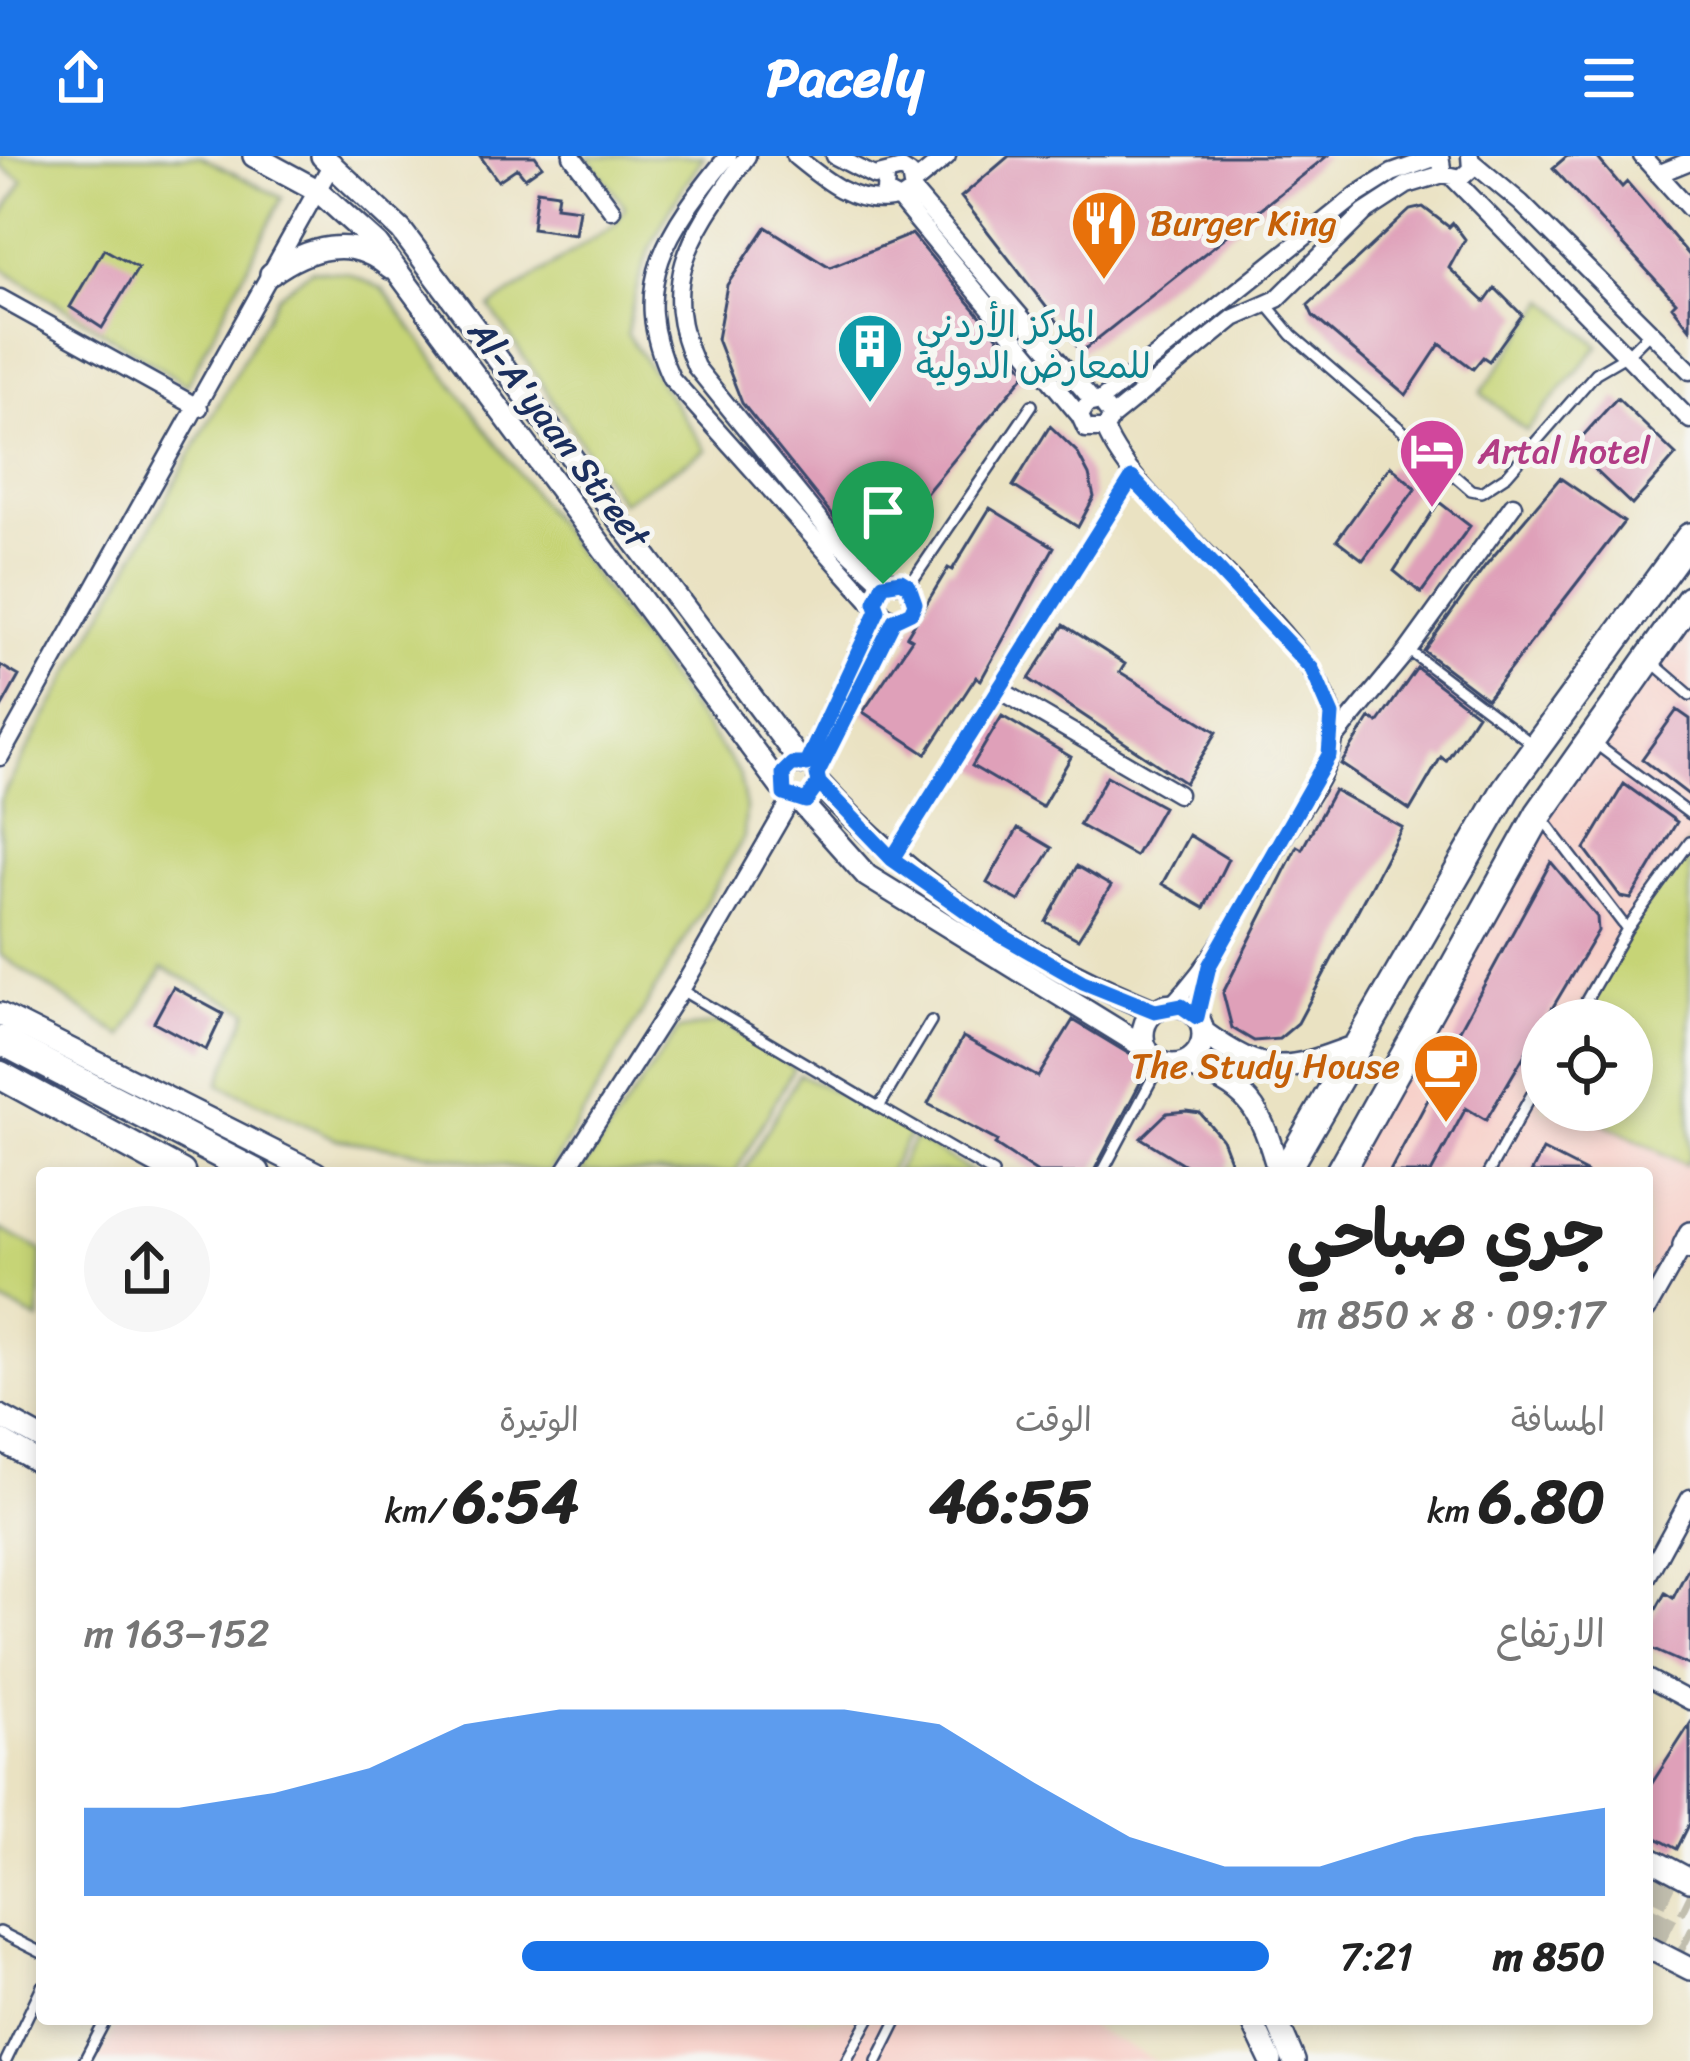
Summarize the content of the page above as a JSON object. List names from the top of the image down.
{
  "streets": {
    "street": ["Al-A'yaan Street"]
  },
  "places": {
    "restaurant": ["Burger King"],
    "building": ["المركز الأردني للمعارض الدولية"],
    "hotel": ["Artal hotel"],
    "cafe": ["The Study House"]
  },
  "page": {
    "header": "Pacely",
    "heading": ["جري صباحي", "09:17 · 8 × 850 m"],
    "stats": [
      ["المسافة", "6.80 km"],
      ["الوقت", "46:55"],
      ["الوتيرة", "6:54 /km"]
    ],
    "chart": ["الارتفاع", "152–163 m"],
    "list": [
      {
        "name": "850 m",
        "note": "7:21"
      }
    ]
  }
}
